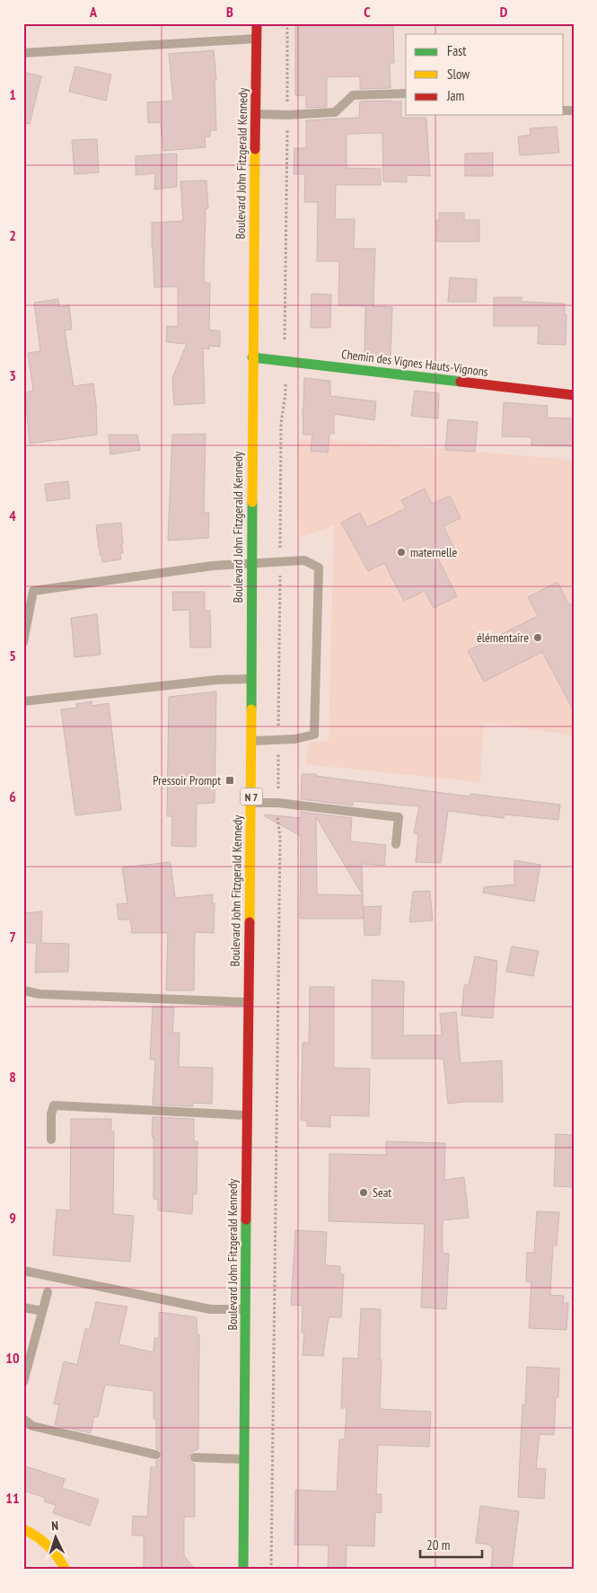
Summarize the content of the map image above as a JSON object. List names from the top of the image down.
{
  "streets": {
    "main road": ["Boulevard John Fitzgerald Kennedy", "Chemin des Vignes Hauts-Vignons", "N 7"]
  },
  "crossings": [
    ["Boulevard John Fitzgerald Kennedy", "Chemin des Vignes Hauts-Vignons"]
  ],
  "places": {
    "other": ["maternelle", "élémentaire", "Seat"],
    "transit": ["Pressoir Prompt"]
  },
  "legend": ["Fast", "Slow", "Jam"],
  "scale_bar": "20 m",
  "north": "top",
  "grid": {
    "columns": [
      "A",
      "B",
      "C",
      "D"
    ],
    "rows": [
      "1",
      "2",
      "3",
      "4",
      "5",
      "6",
      "7",
      "8",
      "9",
      "10",
      "11"
    ]
  }
}
